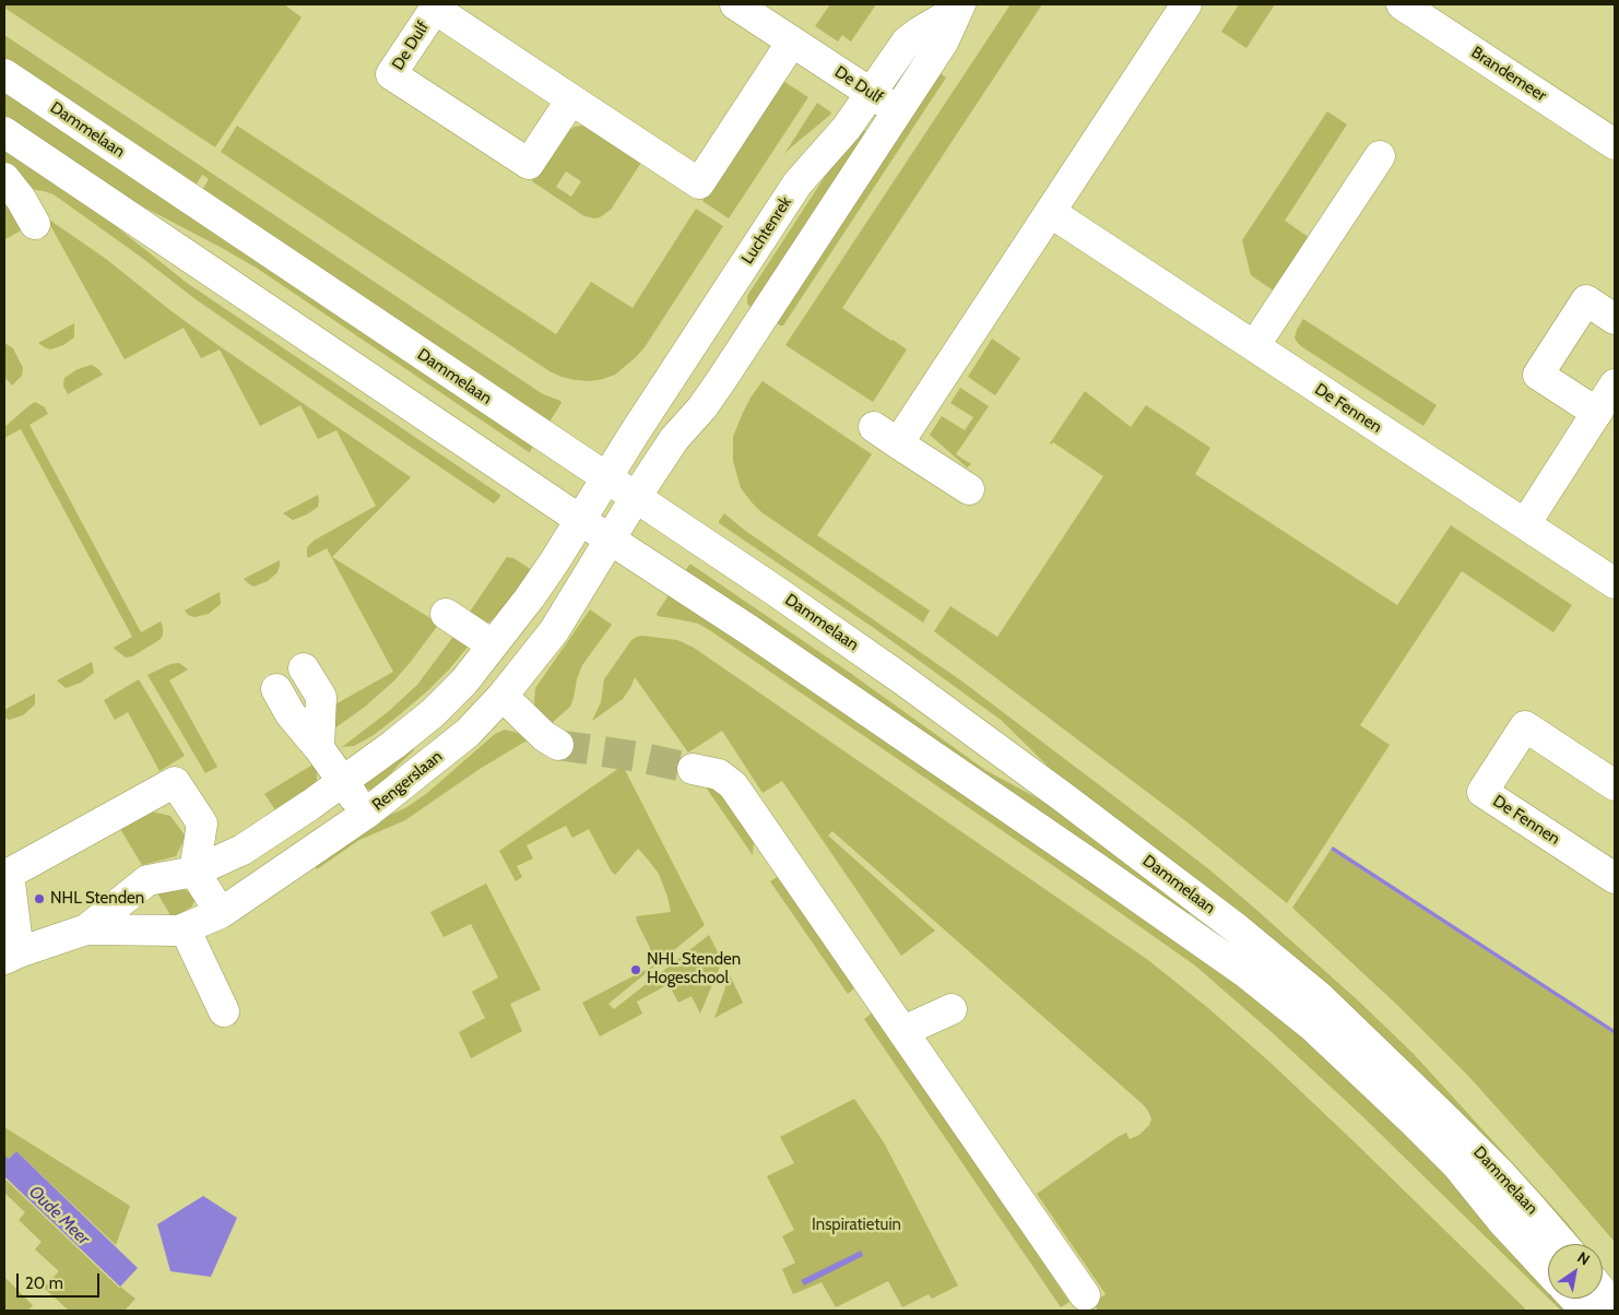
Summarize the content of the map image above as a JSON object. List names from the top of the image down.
{
  "streets": {
    "street": [
      "De Dulf",
      "Brandemeer",
      "Dammelaan",
      "Luchtenrek",
      "De Fennen",
      "Rengerslaan"
    ]
  },
  "crossings": [
    ["De Dulf", "Luchtenrek"],
    ["Dammelaan", "Luchtenrek"],
    ["Dammelaan", "Rengerslaan"],
    ["Luchtenrek", "Rengerslaan"]
  ],
  "water": ["Oude Meer"],
  "parks": ["Inspiratietuin"],
  "places": ["NHL Stenden", "NHL Stenden Hogeschool"],
  "scale_bar": "20 m",
  "north": "top right"
}
